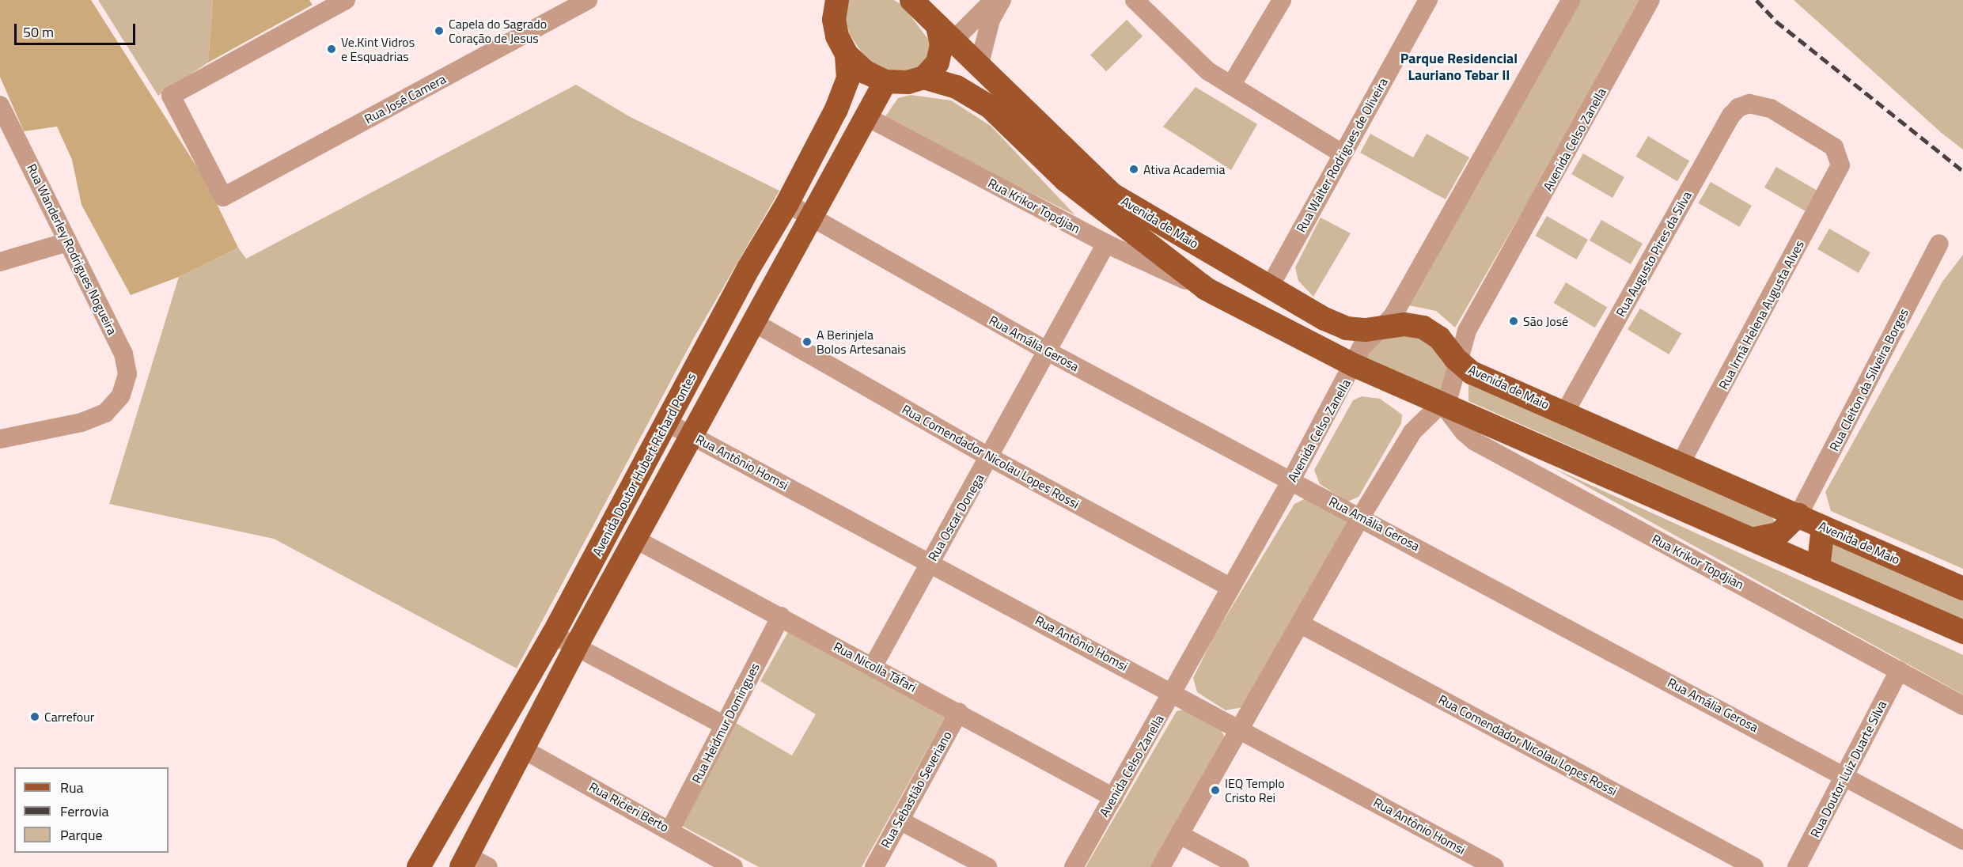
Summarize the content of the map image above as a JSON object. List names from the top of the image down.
{
  "streets": {
    "main road": ["Avenida de Maio", "Avenida Doutor Hubert Richard Pontes"],
    "street": [
      "Rua José Camera",
      "Avenida Celso Zanella",
      "Rua Walter Rodrigues de Oliveira",
      "Rua Krikor Topdjian",
      "Rua Wanderley Rodrigues Nogueira",
      "Rua Augusto Pires da Silva",
      "Rua Irmã Helena Augusta Alves",
      "Rua Amália Gerosa",
      "Rua Cleiton da Silveira Borges",
      "Rua Comendador Nicolau Lopes Rossi",
      "Rua Antônio Homsi",
      "Rua Oscar Donega",
      "Rua Nicolla Táfari",
      "Rua Heidmur Domingues",
      "Rua Doutor Luiz Duarte Silva",
      "Rua Sebastião Severiano",
      "Rua Ricieri Berto"
    ]
  },
  "crossings": [
    ["Avenida Celso Zanella", "Rua Krikor Topdjian"],
    ["Avenida Celso Zanella", "Avenida de Maio"],
    ["Avenida Celso Zanella", "Rua Amália Gerosa"],
    ["Avenida Celso Zanella", "Rua Comendador Nicolau Lopes Rossi"],
    ["Avenida Celso Zanella", "Rua Antônio Homsi"],
    ["Avenida Celso Zanella", "Rua Nicolla Táfari"],
    ["Rua Walter Rodrigues de Oliveira", "Avenida de Maio"],
    ["Rua Krikor Topdjian", "Avenida de Maio"],
    ["Rua Krikor Topdjian", "Avenida Doutor Hubert Richard Pontes"],
    ["Rua Krikor Topdjian", "Rua Oscar Donega"],
    ["Rua Krikor Topdjian", "Rua Doutor Luiz Duarte Silva"],
    ["Avenida de Maio", "Rua Augusto Pires da Silva"],
    ["Avenida de Maio", "Rua Irmã Helena Augusta Alves"],
    ["Avenida de Maio", "Rua Cleiton da Silveira Borges"],
    ["Rua Augusto Pires da Silva", "Rua Irmã Helena Augusta Alves"],
    ["Rua Amália Gerosa", "Avenida Doutor Hubert Richard Pontes"],
    ["Rua Amália Gerosa", "Rua Oscar Donega"],
    ["Rua Amália Gerosa", "Rua Doutor Luiz Duarte Silva"],
    ["Rua Comendador Nicolau Lopes Rossi", "Avenida Doutor Hubert Richard Pontes"],
    ["Rua Comendador Nicolau Lopes Rossi", "Rua Oscar Donega"],
    ["Rua Antônio Homsi", "Avenida Doutor Hubert Richard Pontes"],
    ["Rua Antônio Homsi", "Rua Oscar Donega"],
    ["Avenida Doutor Hubert Richard Pontes", "Rua Nicolla Táfari"],
    ["Avenida Doutor Hubert Richard Pontes", "Rua Ricieri Berto"],
    ["Rua Oscar Donega", "Rua Nicolla Táfari"],
    ["Rua Nicolla Táfari", "Rua Heidmur Domingues"],
    ["Rua Nicolla Táfari", "Rua Sebastião Severiano"],
    ["Rua Heidmur Domingues", "Rua Ricieri Berto"]
  ],
  "districts": ["Parque Residencial Lauriano Tebar II"],
  "places": [
    "Capela do Sagrado Coração de Jesus",
    "Ve.Kint Vidros e Esquadrias",
    "Ativa Academia",
    "São José",
    "A Berinjela Bolos Artesanais",
    "Carrefour",
    "IEQ Templo Cristo Rei"
  ],
  "legend": ["Rua", "Ferrovia", "Parque"],
  "scale_bar": "50 m"
}
